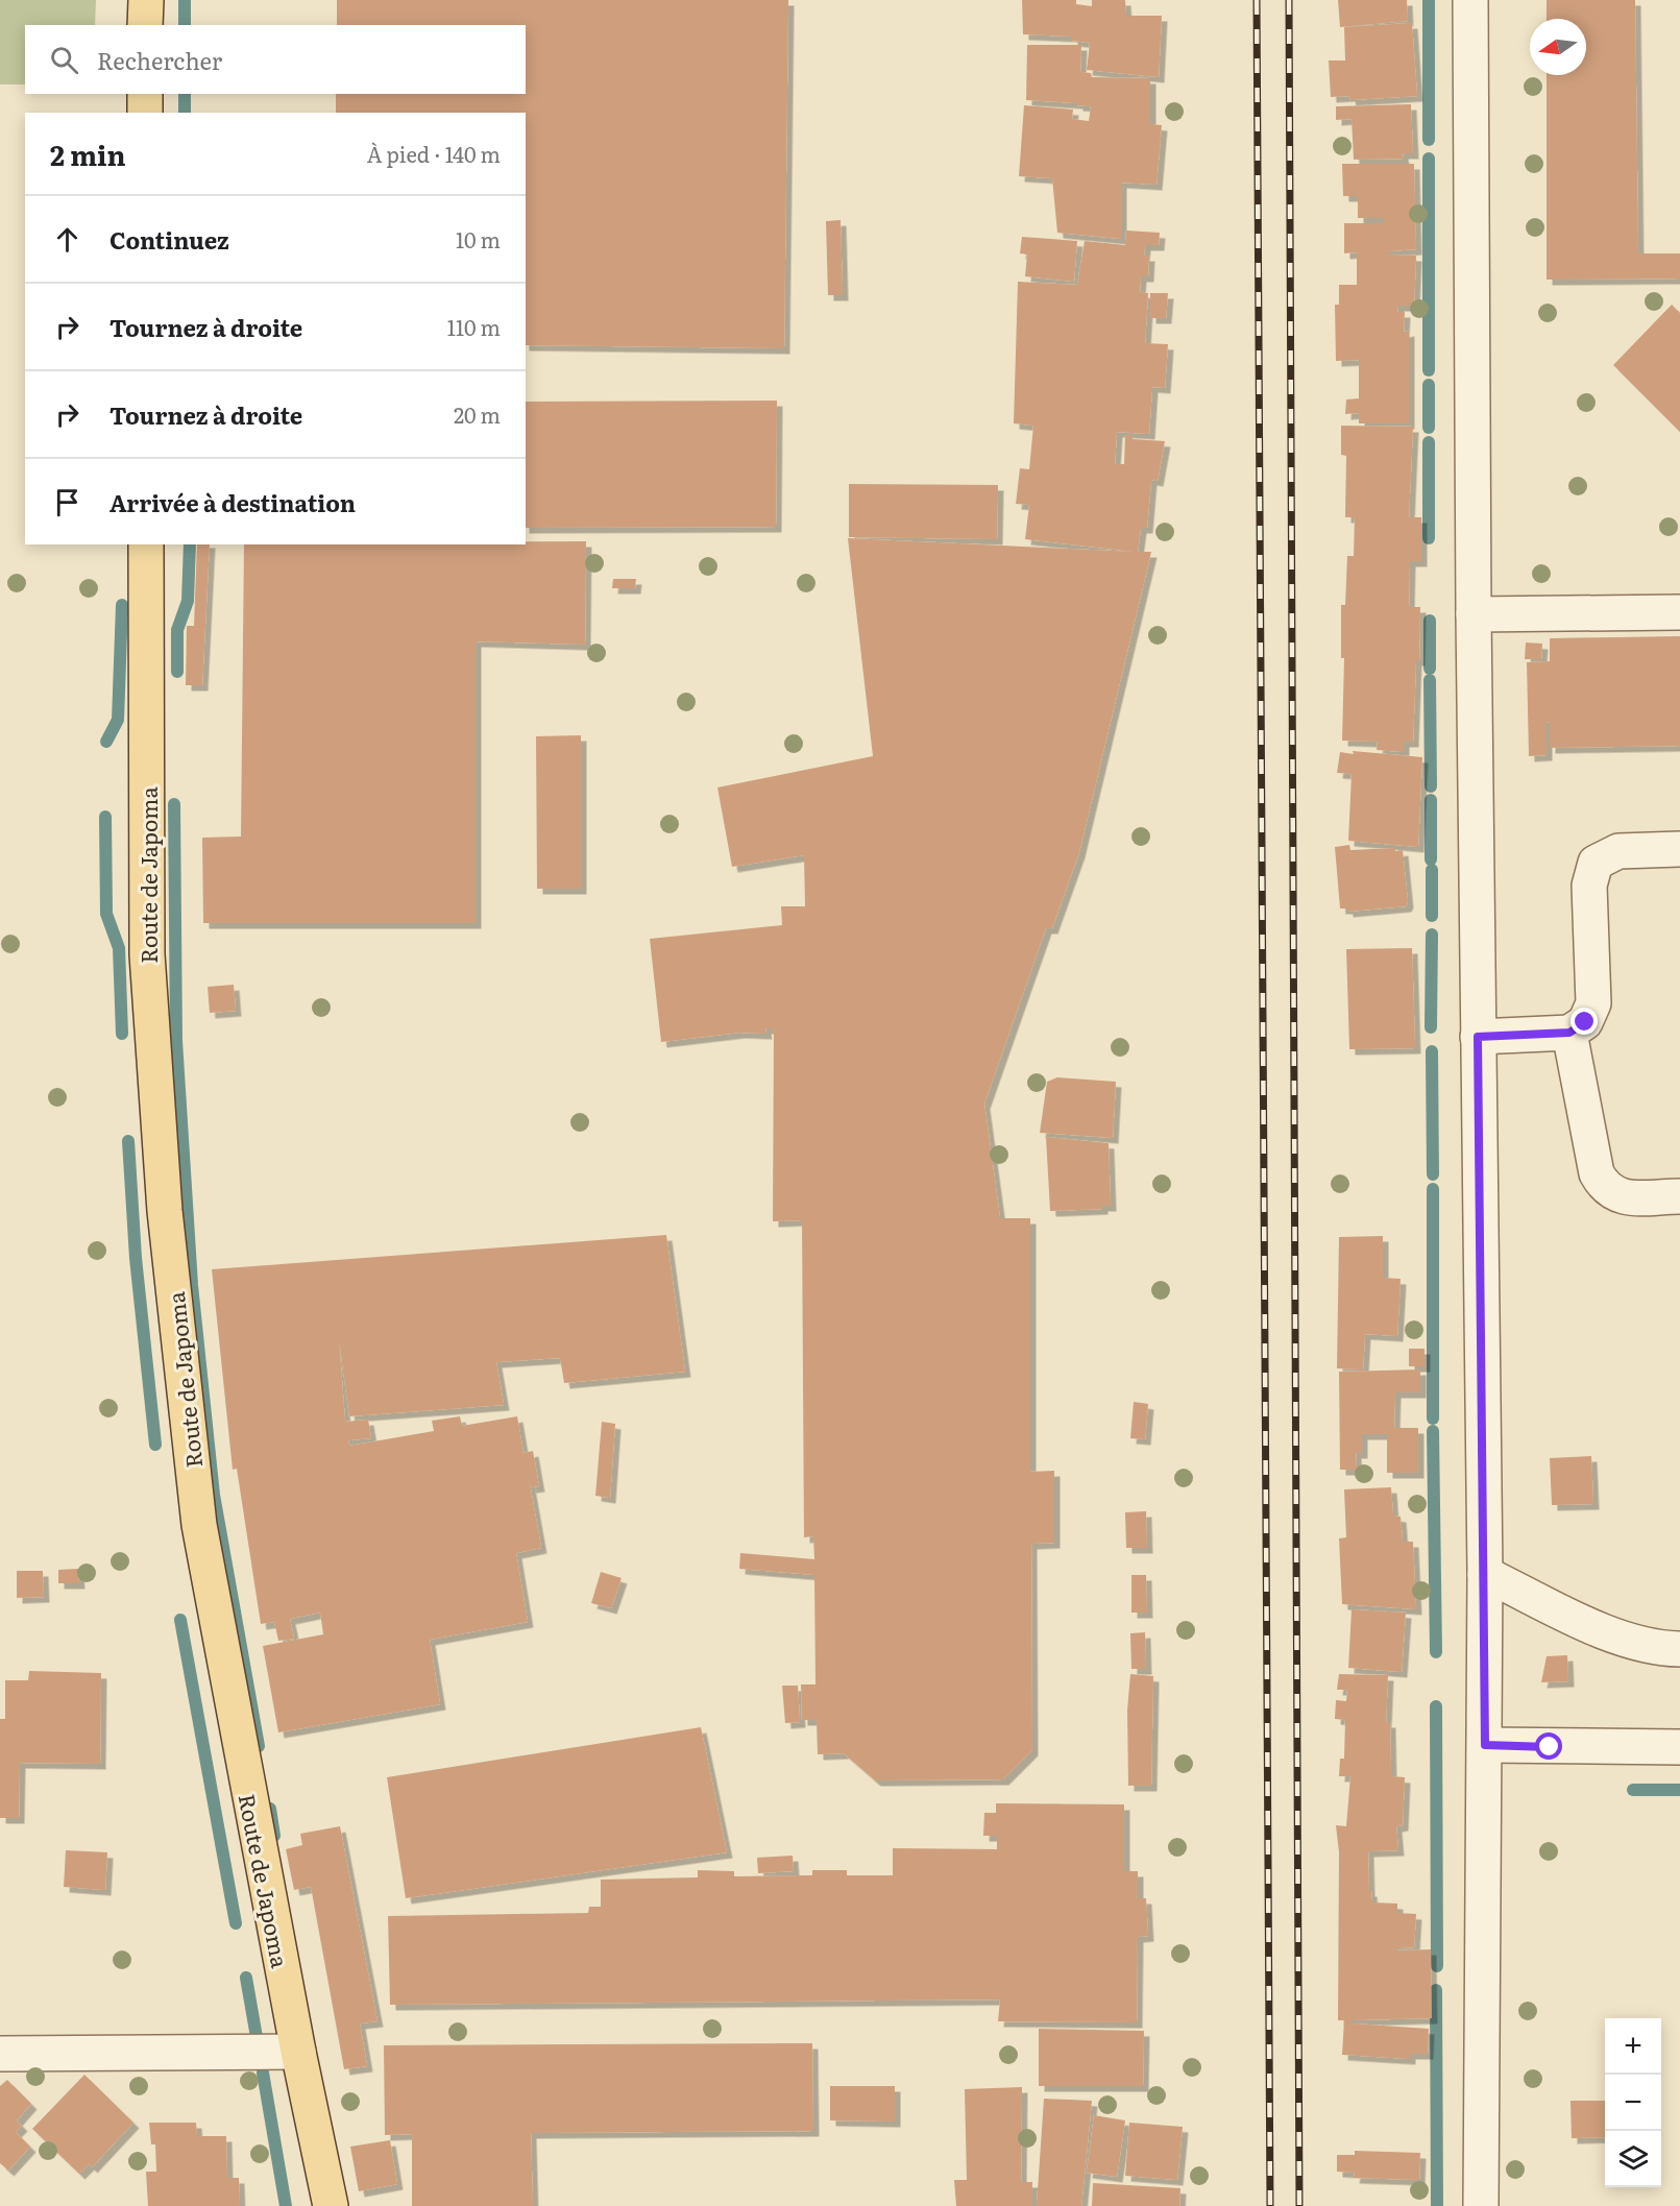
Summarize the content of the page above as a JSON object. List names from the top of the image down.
{
  "streets": {
    "main road": ["Route de Japoma"]
  },
  "north": "left",
  "page": {
    "search": "Rechercher",
    "heading": ["2 min", "À pied · 140 m"],
    "list": [
      ["Continuez", "10 m"],
      ["Tournez à droite", "110 m"],
      ["Tournez à droite", "20 m"],
      "Arrivée à destination"
    ],
    "map_buttons": ["+", "−"]
  }
}
